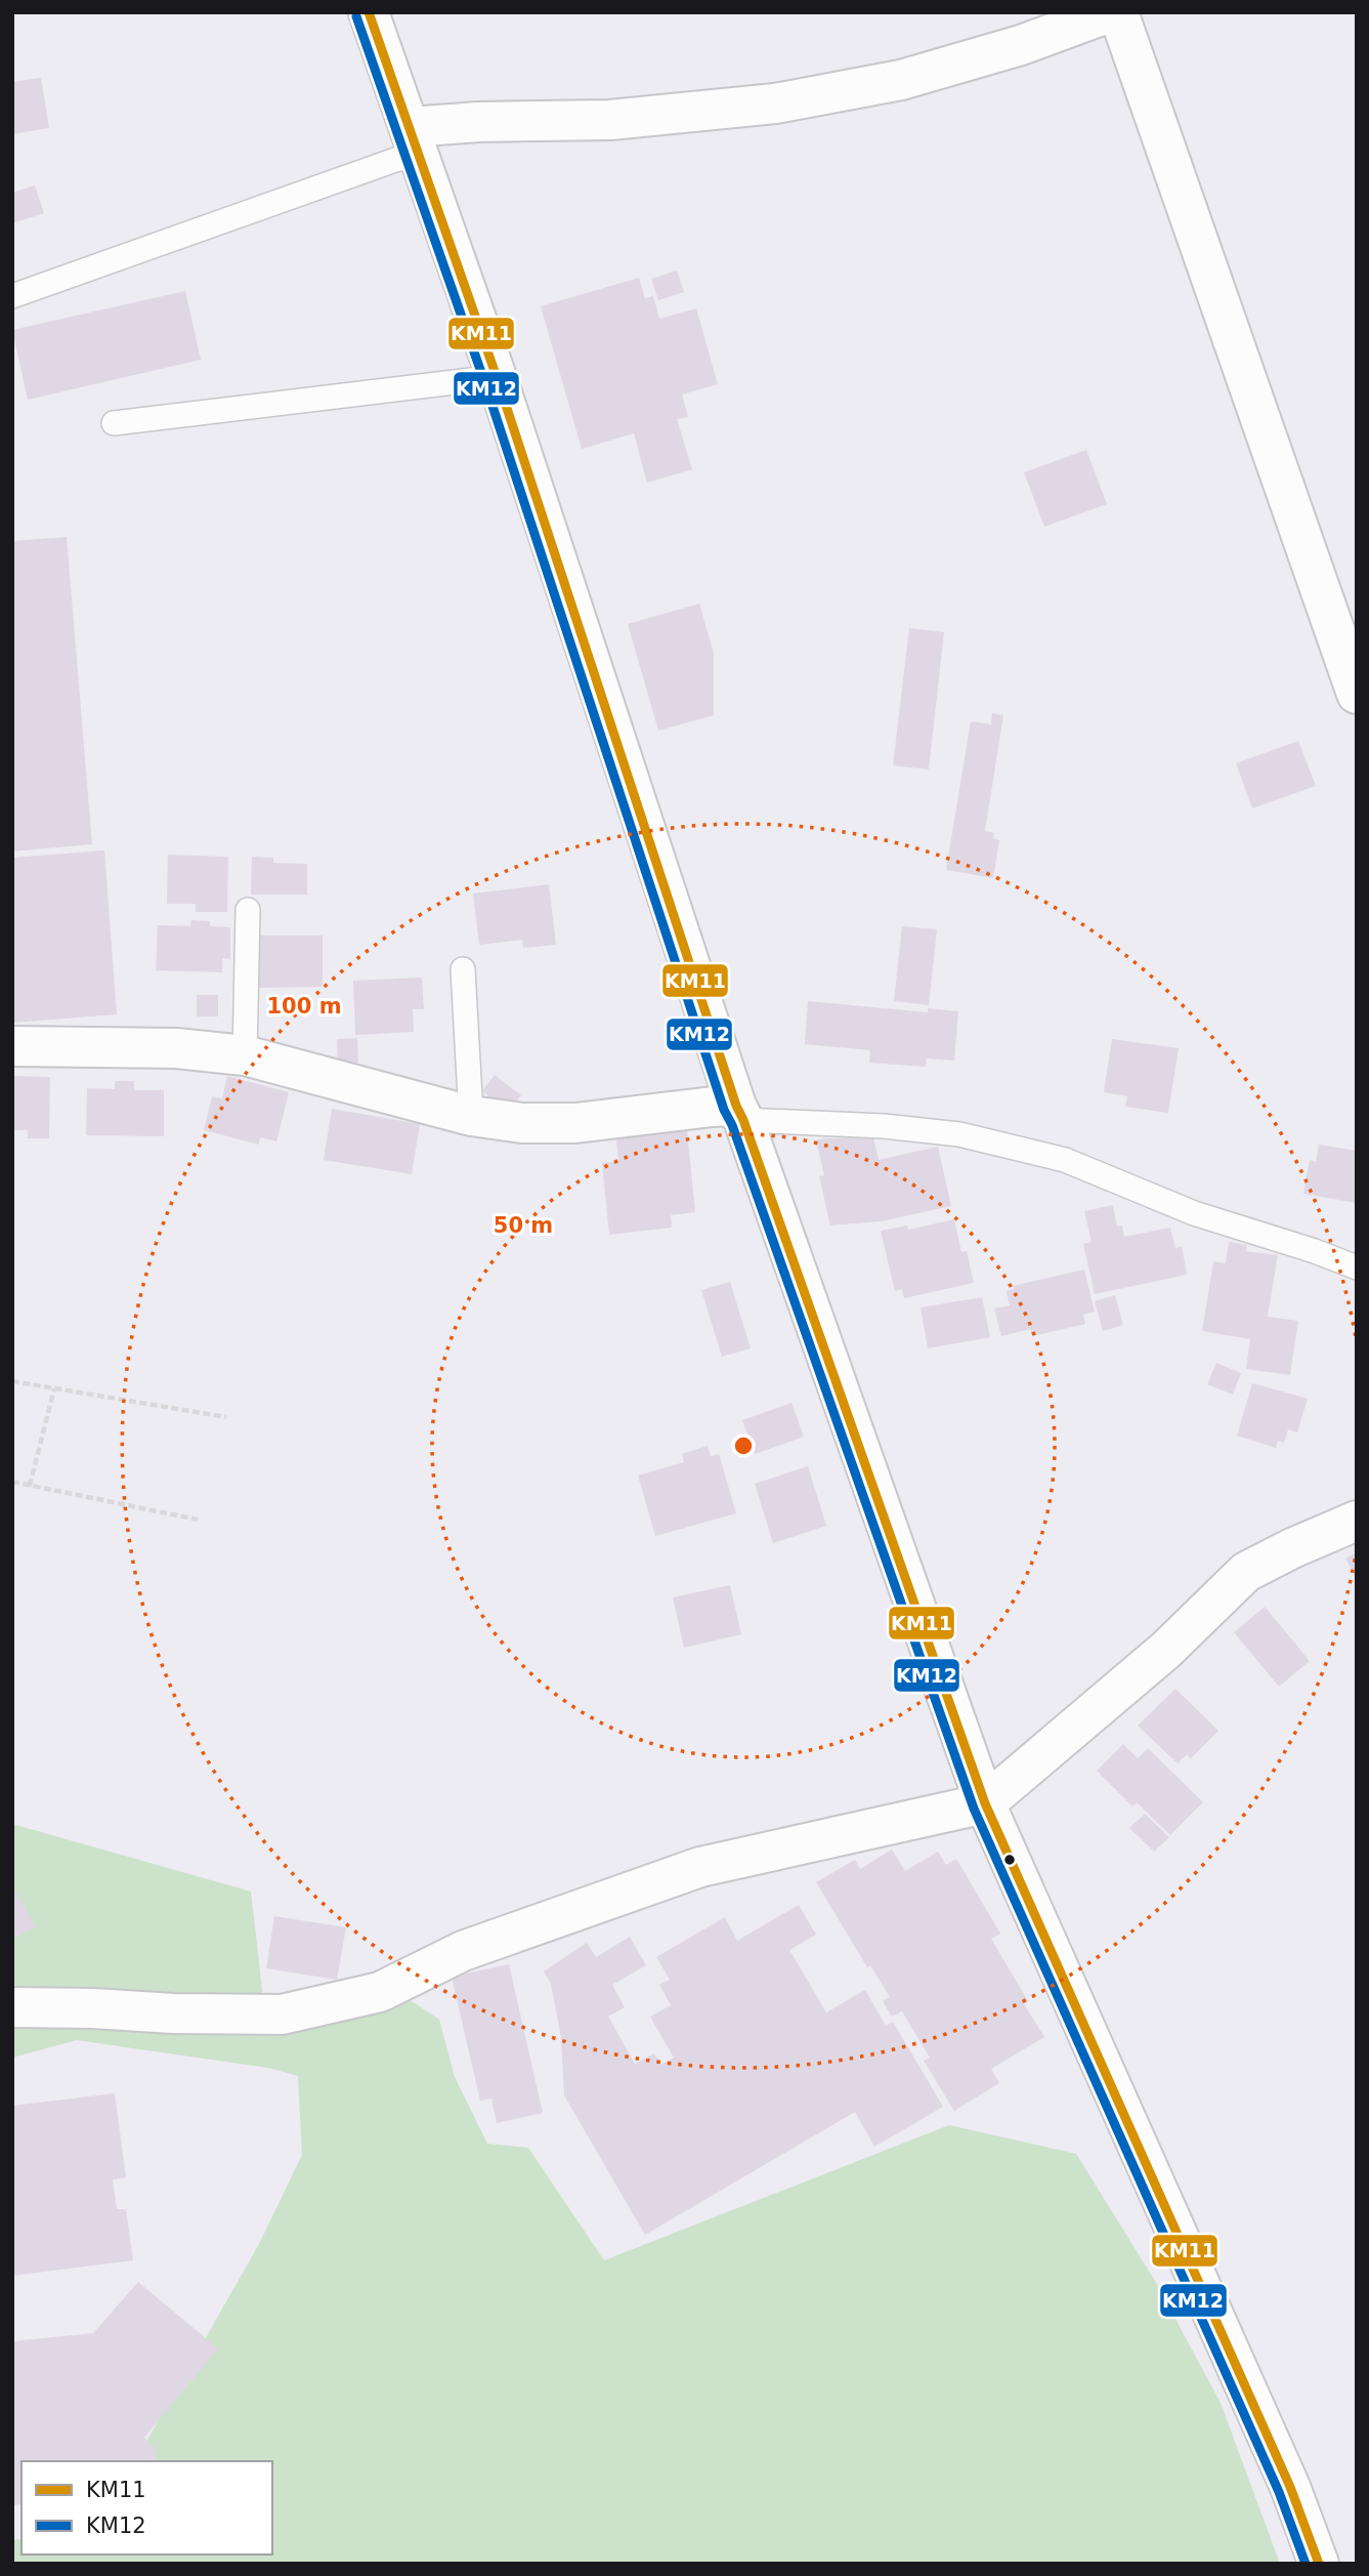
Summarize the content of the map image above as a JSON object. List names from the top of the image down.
{
  "lines": ["transit line KM11", "transit line KM12"],
  "legend": ["KM11", "KM12"],
  "rings": ["100 m", "50 m"]
}
